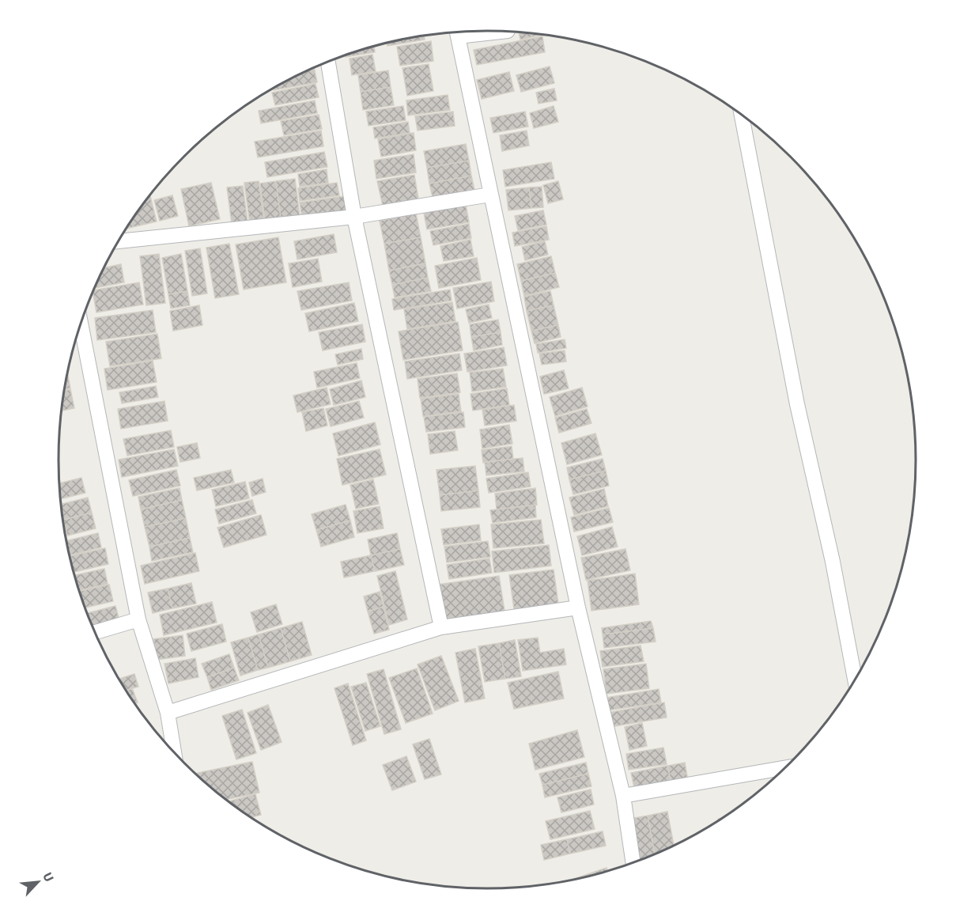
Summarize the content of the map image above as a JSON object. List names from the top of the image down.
{
  "north": "top right"
}
